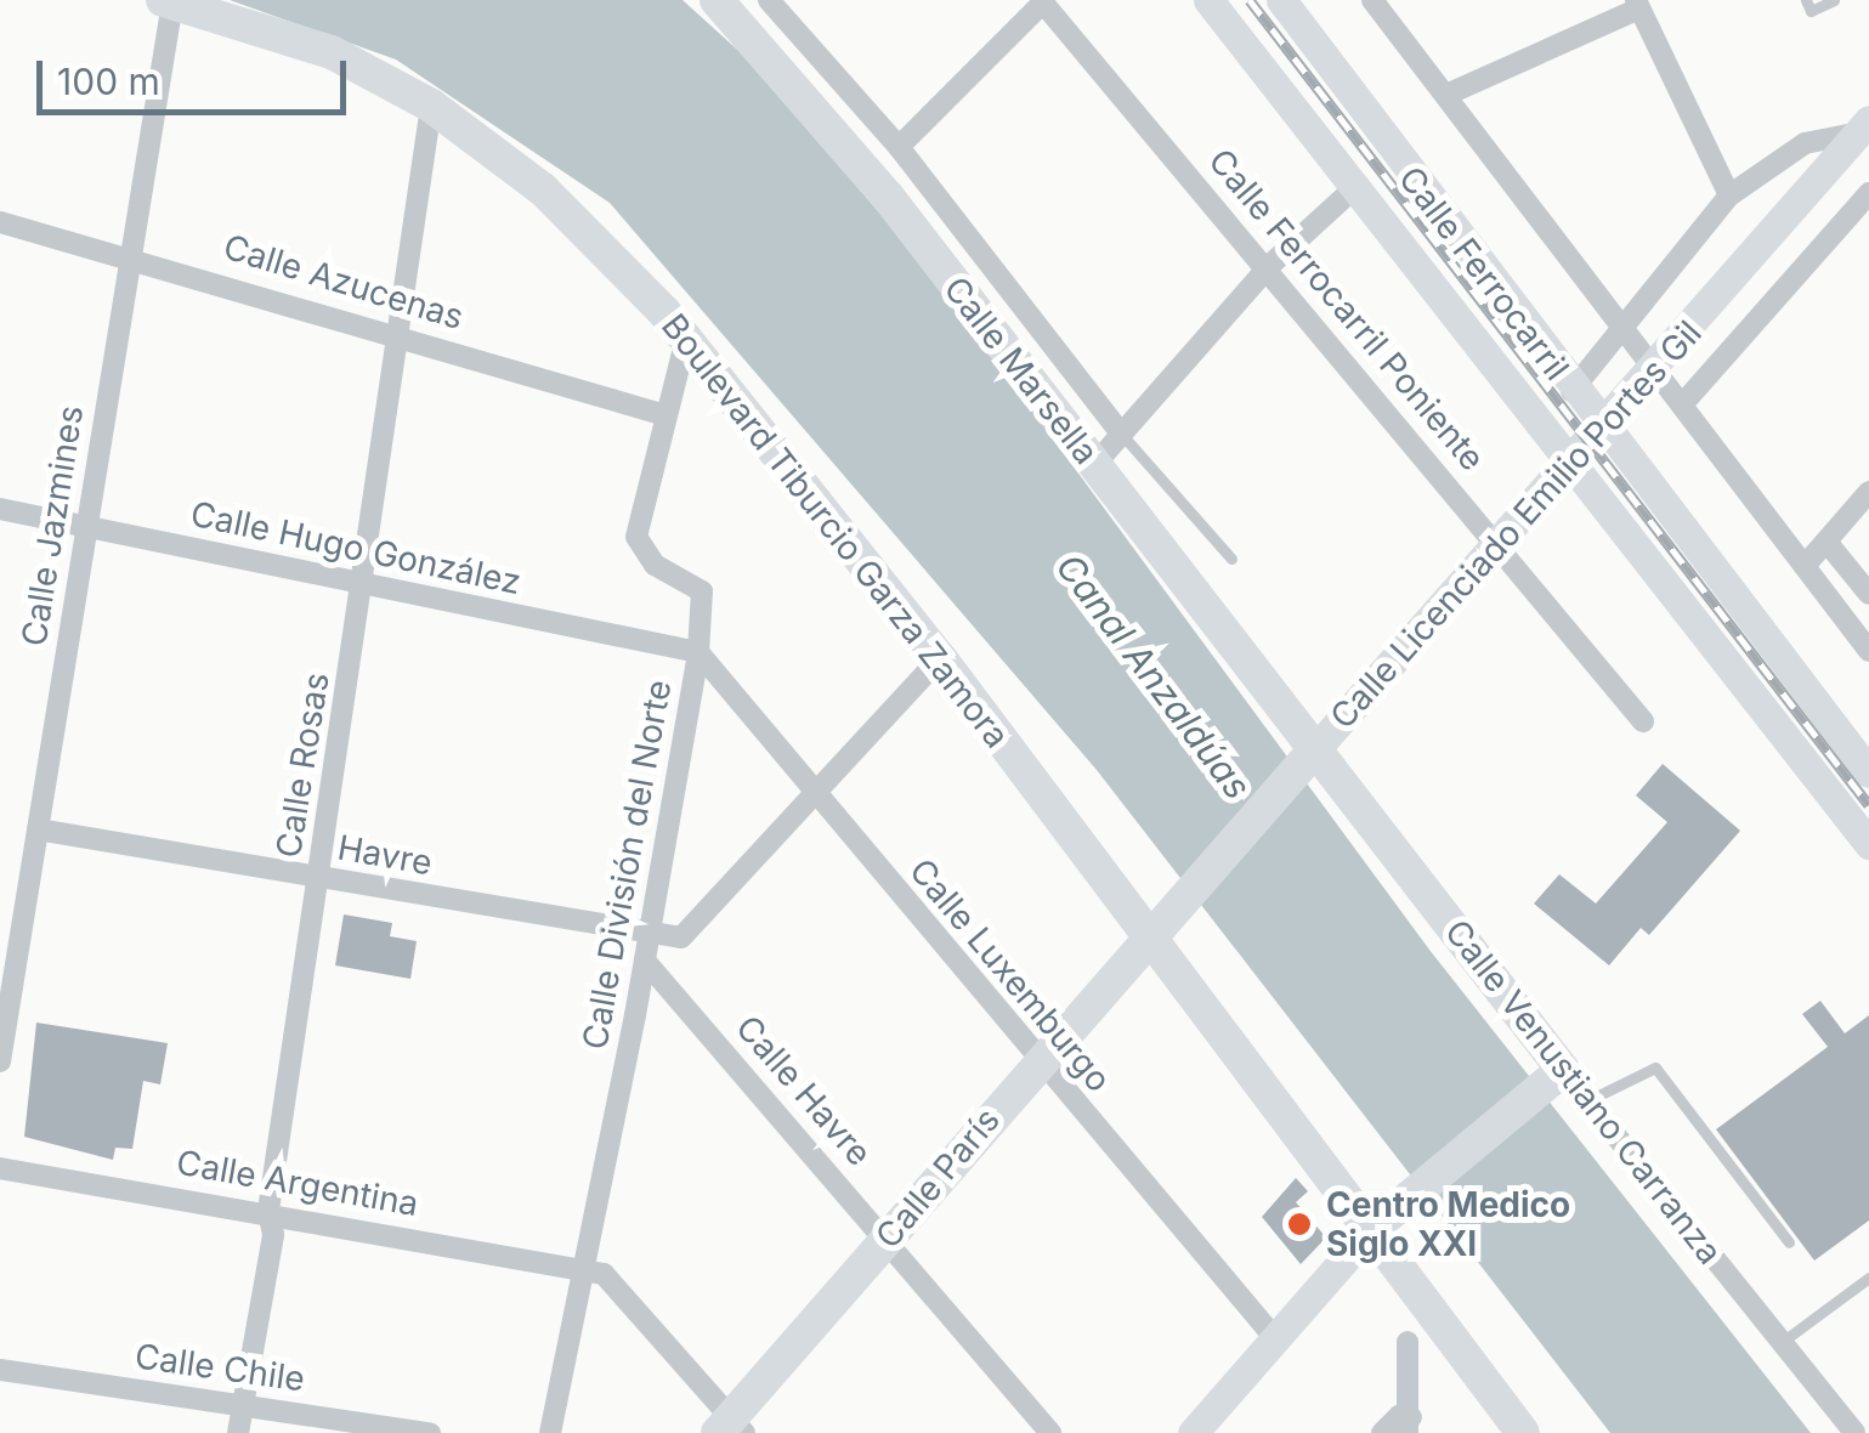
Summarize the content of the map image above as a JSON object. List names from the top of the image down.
{
  "streets": {
    "main road": [
      "Calle Marsella",
      "Calle Licenciado Emilio Portes Gil",
      "Boulevard Tiburcio Garza Zamora",
      "Calle Venustiano Carranza",
      "Calle París"
    ],
    "street": [
      "Calle Ferrocarril",
      "Calle Azucenas",
      "Calle Ferrocarril Poniente",
      "Calle Jazmines",
      "Calle Hugo González",
      "Calle Rosas",
      "Havre",
      "Calle División del Norte",
      "Calle Luxemburgo",
      "Calle Havre",
      "Calle Argentina",
      "Calle Chile"
    ]
  },
  "crossings": [
    ["Calle Azucenas", "Calle Jazmines"],
    ["Calle Azucenas", "Calle Rosas"],
    ["Calle Azucenas", "Calle División del Norte"],
    ["Calle Marsella", "Calle Licenciado Emilio Portes Gil"],
    ["Calle Marsella", "Calle Venustiano Carranza"],
    ["Calle Licenciado Emilio Portes Gil", "Boulevard Tiburcio Garza Zamora"],
    ["Calle Licenciado Emilio Portes Gil", "Calle Venustiano Carranza"],
    ["Calle Licenciado Emilio Portes Gil", "Calle París"],
    ["Calle Jazmines", "Boulevard Tiburcio Garza Zamora"],
    ["Calle Jazmines", "Calle Hugo González"],
    ["Calle Jazmines", "Havre"],
    ["Boulevard Tiburcio Garza Zamora", "Calle Rosas"],
    ["Boulevard Tiburcio Garza Zamora", "Calle División del Norte"],
    ["Boulevard Tiburcio Garza Zamora", "Calle París"],
    ["Calle Hugo González", "Calle Rosas"],
    ["Calle Hugo González", "Calle División del Norte"],
    ["Calle Hugo González", "Calle Luxemburgo"],
    ["Calle Rosas", "Havre"],
    ["Calle Rosas", "Calle Argentina"],
    ["Calle Rosas", "Calle Chile"],
    ["Havre", "Calle División del Norte"],
    ["Calle División del Norte", "Calle Luxemburgo"],
    ["Calle División del Norte", "Calle Havre"],
    ["Calle División del Norte", "Calle Argentina"],
    ["Calle Luxemburgo", "Calle París"],
    ["Calle Havre", "Calle París"]
  ],
  "water": ["Canal Anzaldúas"],
  "places": ["Centro Medico Siglo XXI"],
  "scale_bar": "100 m"
}
